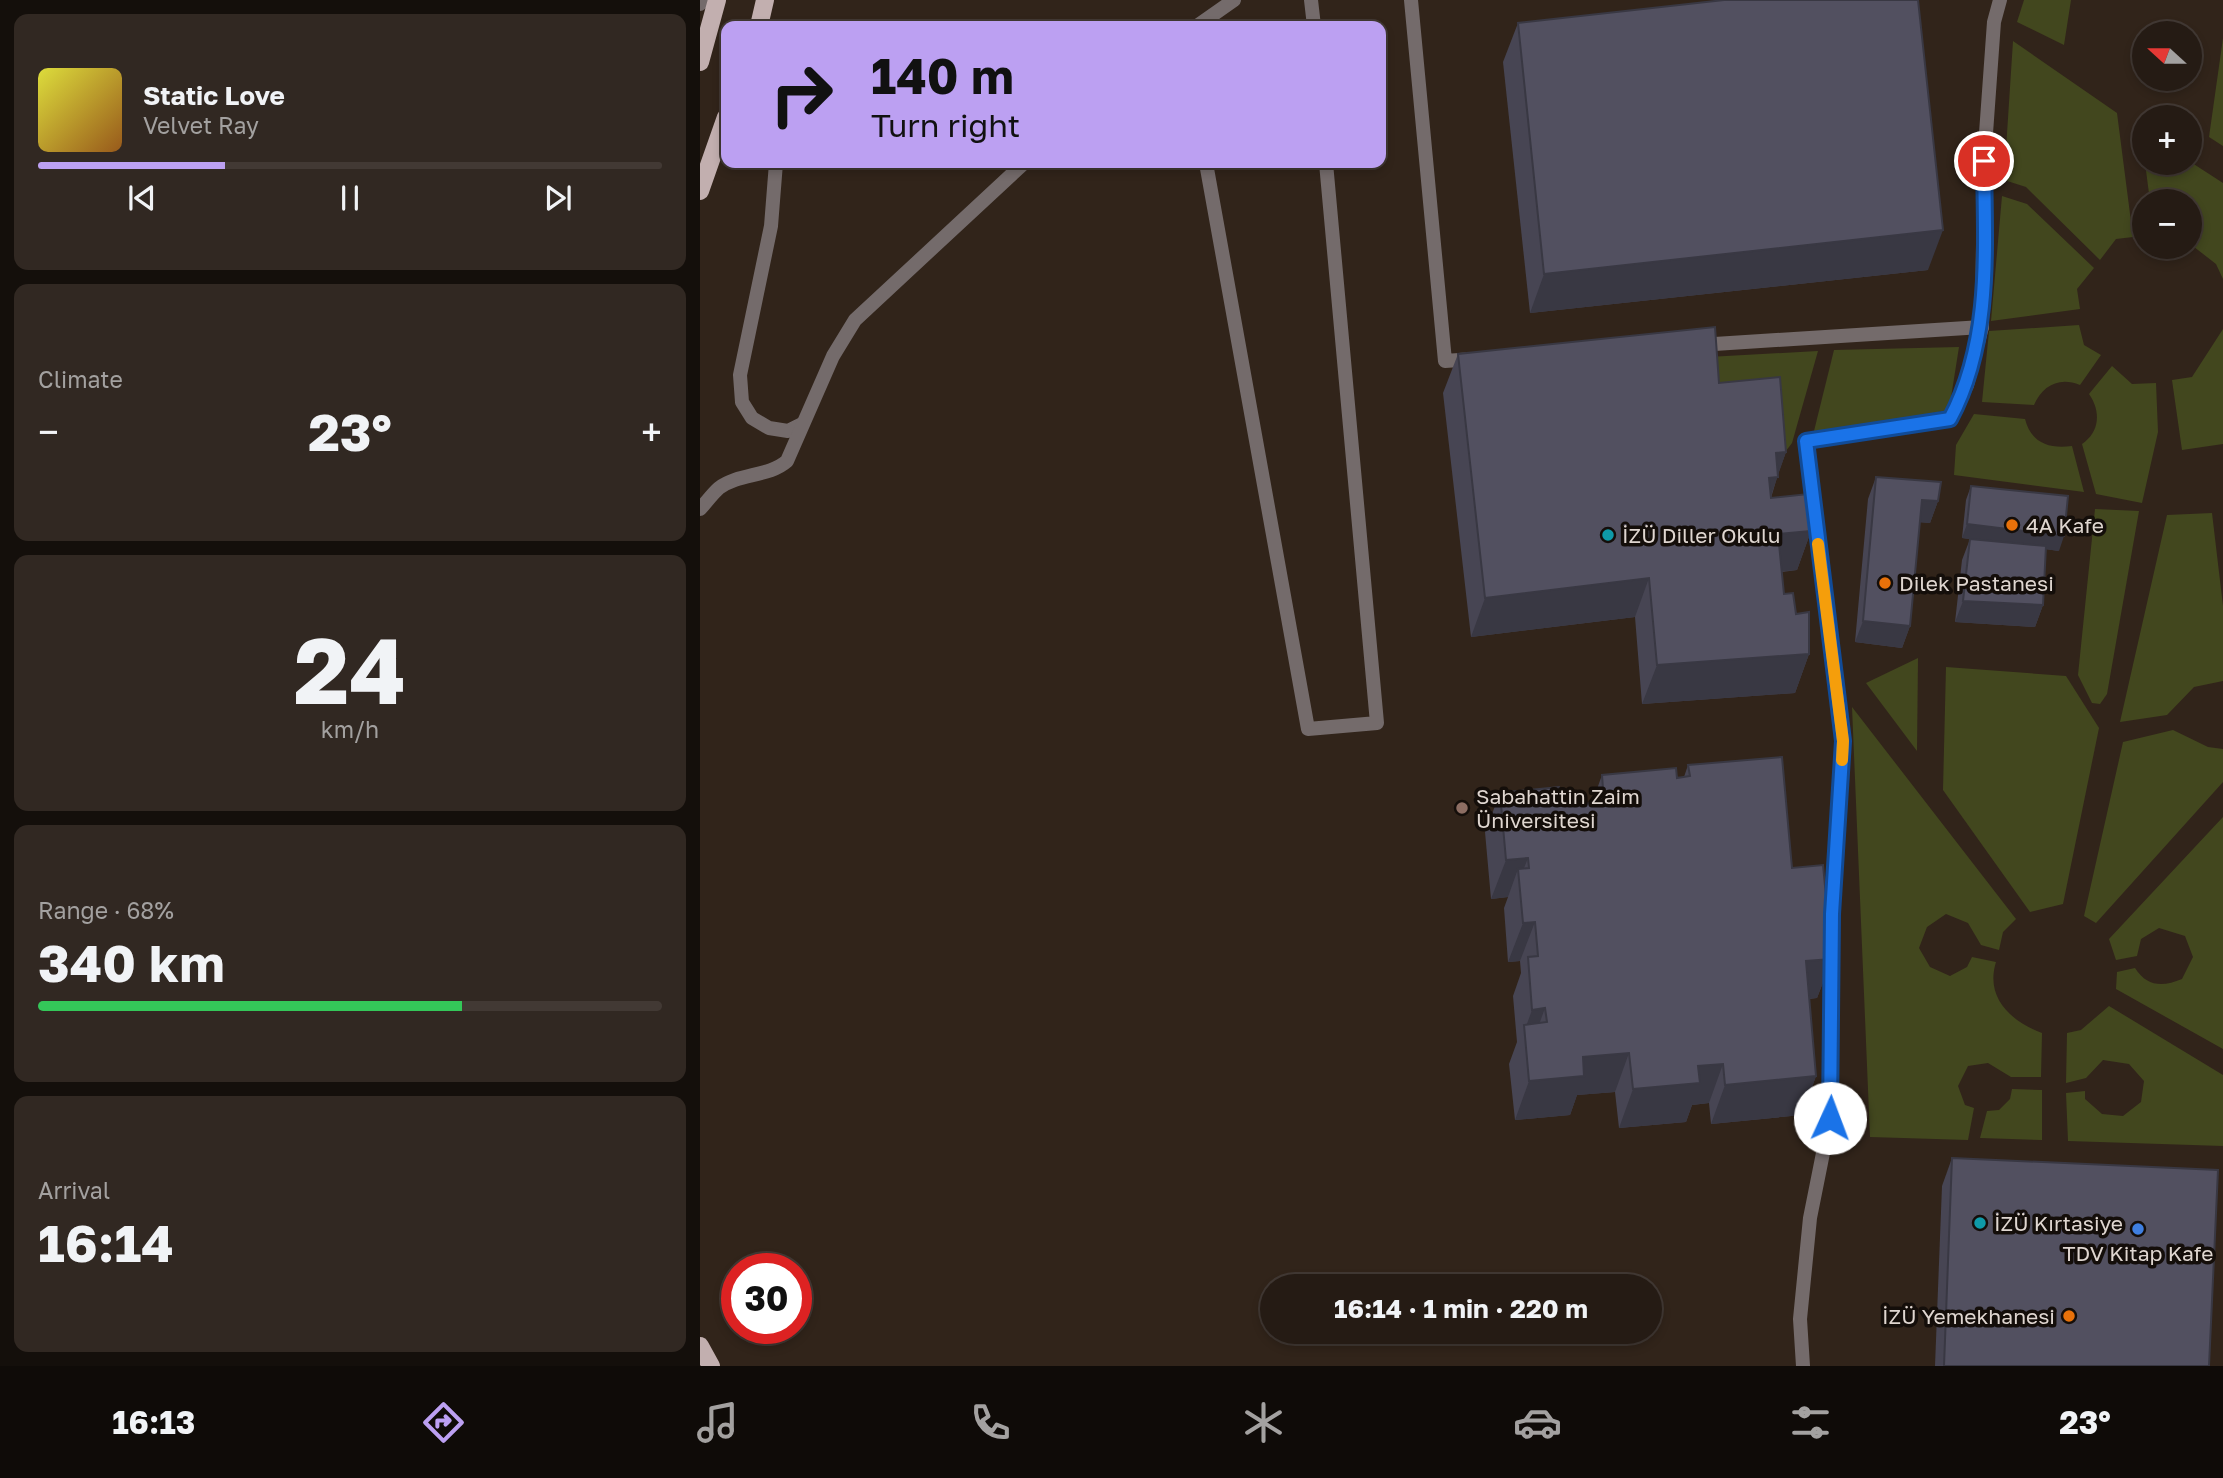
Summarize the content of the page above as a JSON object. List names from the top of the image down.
{
  "places": [
    "4A Kafe",
    "İZÜ Diller Okulu",
    "Dilek Pastanesi",
    "Sabahattin Zaim Üniversitesi",
    "İZÜ Kırtasiye",
    "TDV Kitap Kafe",
    "İZÜ Yemekhanesi"
  ],
  "north": "left",
  "page": {
    "map_buttons": ["+", "−"],
    "turn": ["140 m", "Turn right"],
    "song": ["Static Love", "Velvet Ray"],
    "tile": [
      "Climate",
      ["24", "km/h"],
      ["Range · 68%", "340 km"],
      ["Arrival", "16:14"]
    ],
    "heat": ["−", "23°", "+"],
    "limit": "30",
    "trip": "16:14 · 1 min · 220 m",
    "tabs": ["16:13", "23°"]
  }
}
